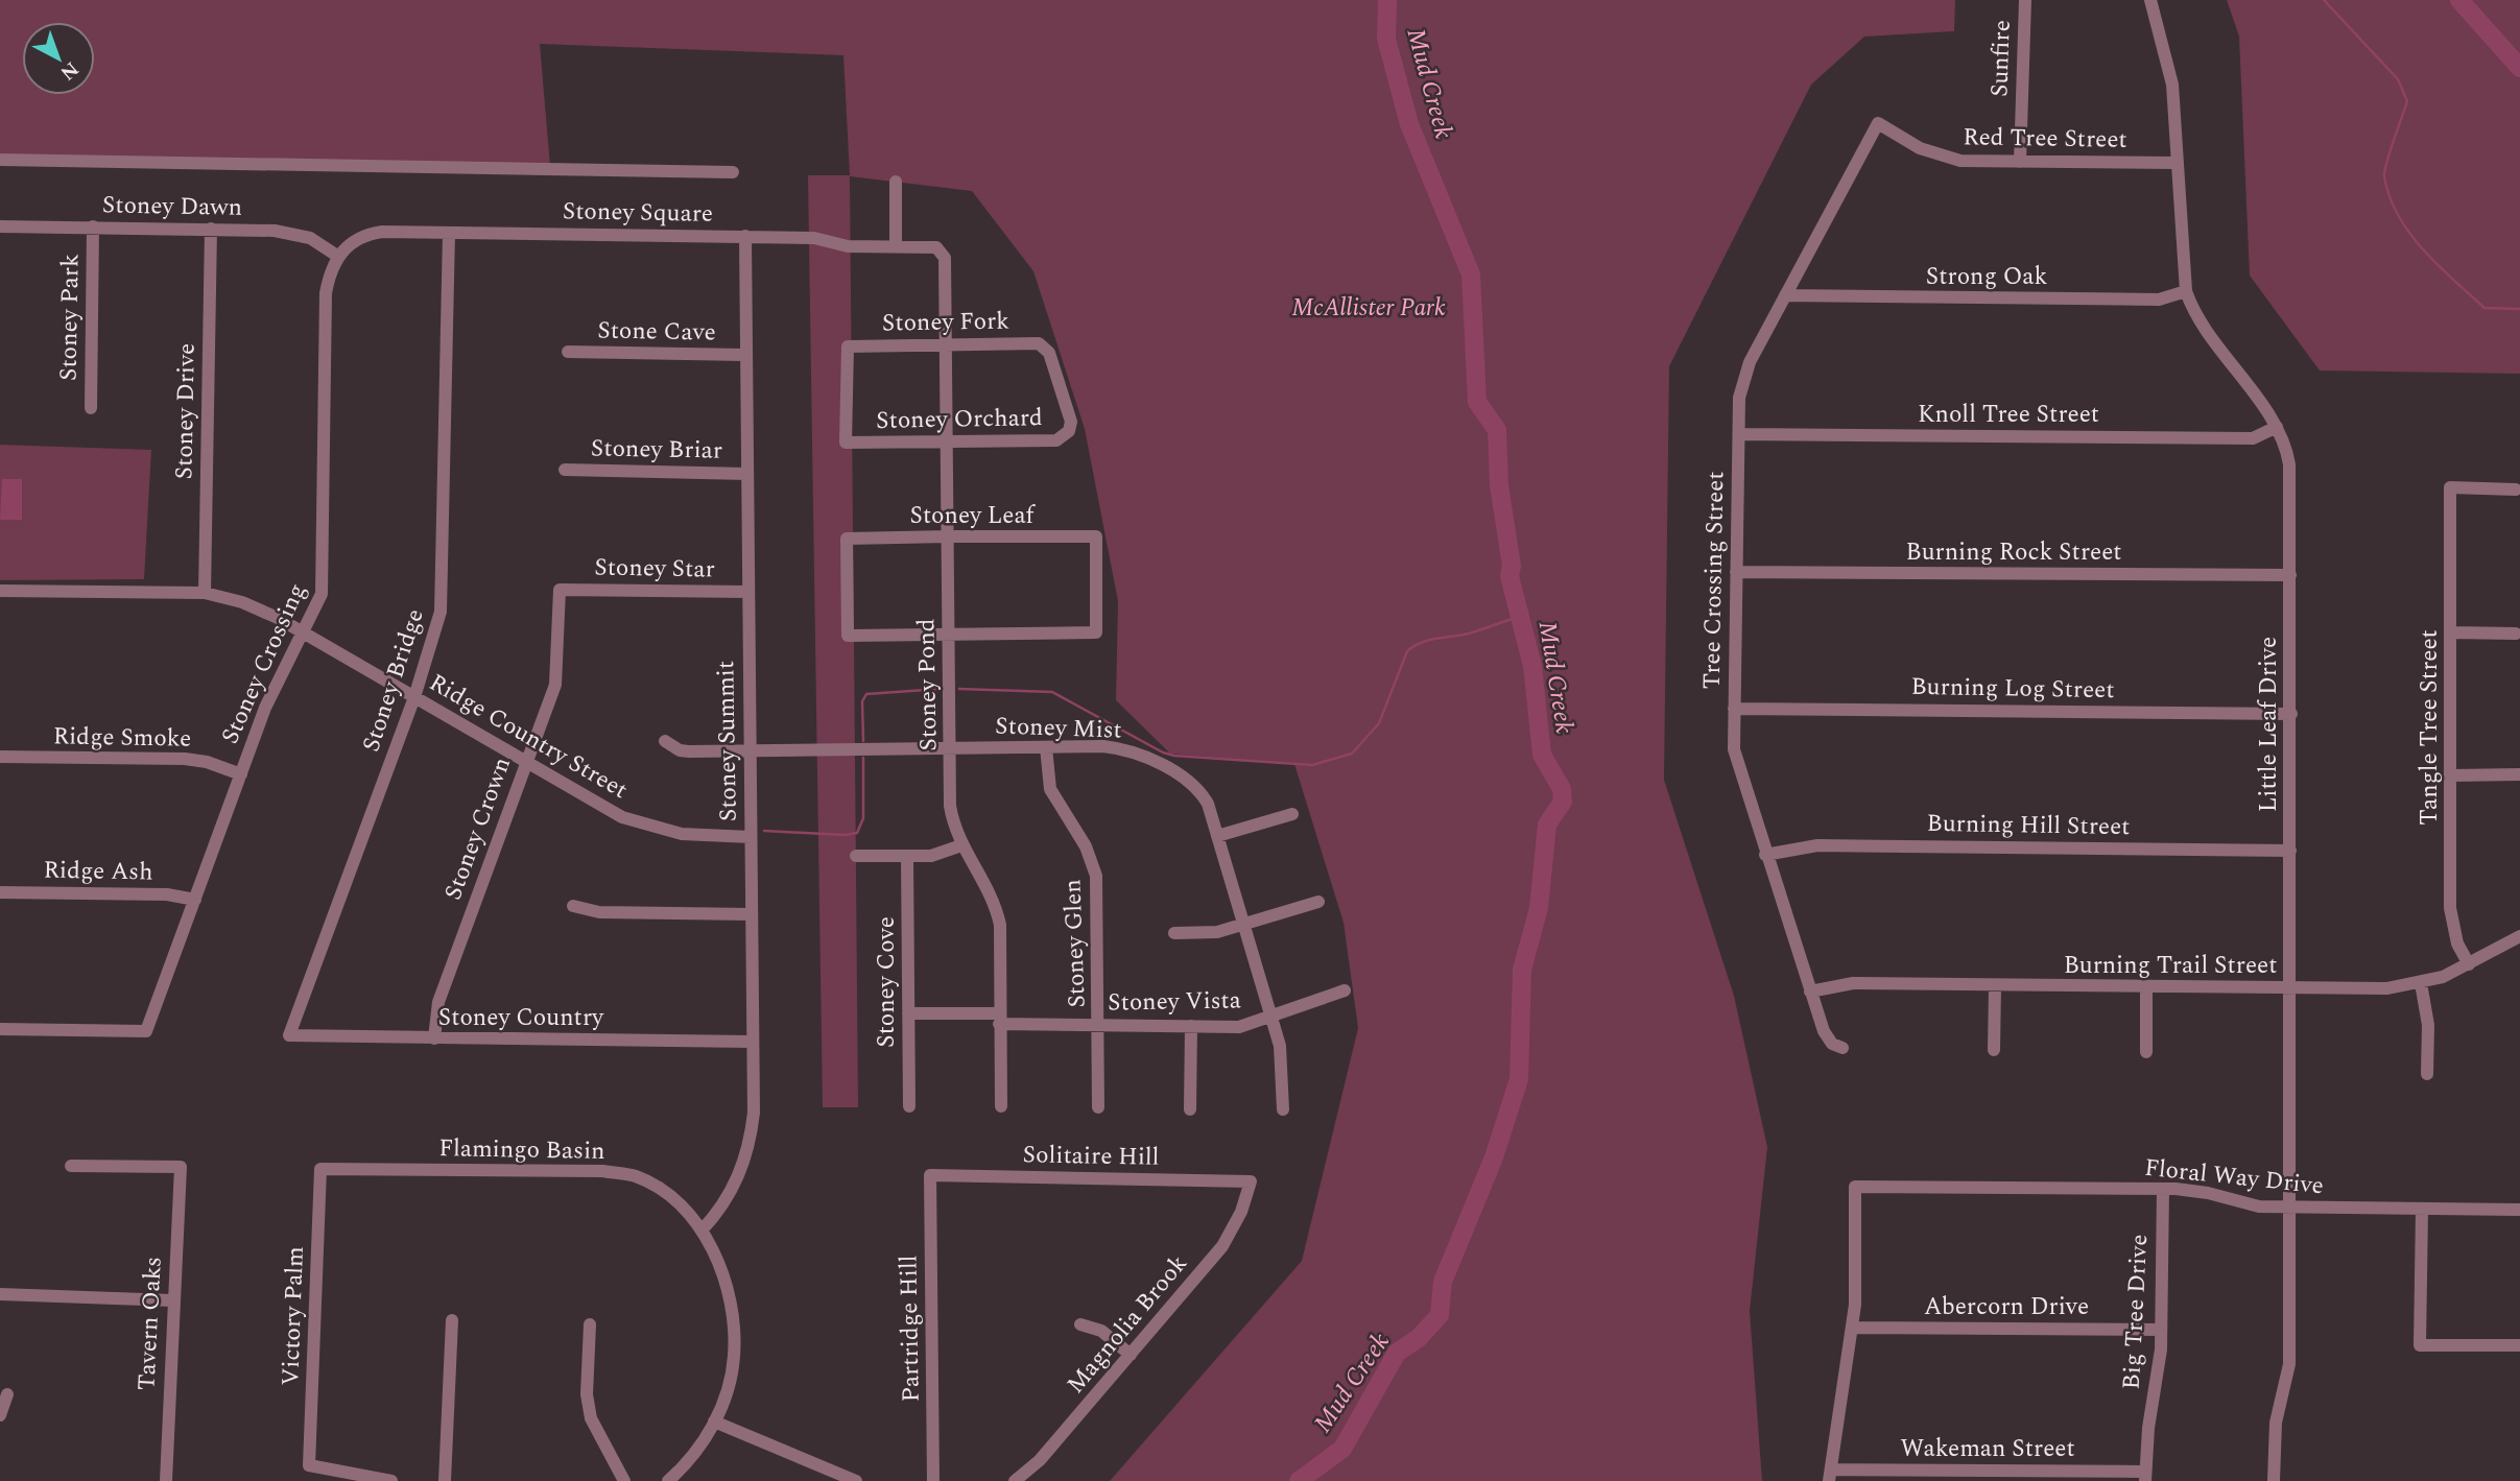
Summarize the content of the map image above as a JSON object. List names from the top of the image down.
{
  "streets": {
    "street": [
      "Sunfire",
      "Red Tree Street",
      "Stoney Dawn",
      "Stoney Square",
      "Strong Oak",
      "Stoney Park",
      "Stoney Fork",
      "Stone Cave",
      "Stoney Drive",
      "Knoll Tree Street",
      "Stoney Orchard",
      "Stoney Briar",
      "Stoney Leaf",
      "Burning Rock Street",
      "Stoney Star",
      "Tree Crossing Street",
      "Stoney Crossing",
      "Stoney Bridge",
      "Stoney Pond",
      "Burning Log Street",
      "Little Leaf Drive",
      "Tangle Tree Street",
      "Stoney Mist",
      "Ridge Country Street",
      "Ridge Smoke",
      "Stoney Summit",
      "Burning Hill Street",
      "Stoney Crown",
      "Ridge Ash",
      "Stoney Glen",
      "Burning Trail Street",
      "Stoney Cove",
      "Stoney Vista",
      "Stoney Country",
      "Flamingo Basin",
      "Solitaire Hill",
      "Floral Way Drive",
      "Abercorn Drive",
      "Big Tree Drive",
      "Victory Palm",
      "Tavern Oaks",
      "Magnolia Brook",
      "Partridge Hill",
      "Wakeman Street"
    ]
  },
  "crossings": [
    ["Sunfire", "Red Tree Street"],
    ["Red Tree Street", "Tree Crossing Street"],
    ["Red Tree Street", "Little Leaf Drive"],
    ["Stoney Dawn", "Stoney Square"],
    ["Stoney Dawn", "Stoney Park"],
    ["Stoney Dawn", "Stoney Drive"],
    ["Stoney Dawn", "Stoney Crossing"],
    ["Stoney Square", "Stoney Crossing"],
    ["Stoney Square", "Stoney Bridge"],
    ["Stoney Square", "Stoney Pond"],
    ["Stoney Square", "Stoney Summit"],
    ["Strong Oak", "Tree Crossing Street"],
    ["Strong Oak", "Little Leaf Drive"],
    ["Stoney Fork", "Stoney Orchard"],
    ["Stoney Fork", "Stoney Pond"],
    ["Stone Cave", "Stoney Summit"],
    ["Stoney Drive", "Ridge Country Street"],
    ["Knoll Tree Street", "Tree Crossing Street"],
    ["Knoll Tree Street", "Little Leaf Drive"],
    ["Stoney Orchard", "Stoney Pond"],
    ["Stoney Briar", "Stoney Summit"],
    ["Stoney Leaf", "Stoney Pond"],
    ["Burning Rock Street", "Tree Crossing Street"],
    ["Burning Rock Street", "Little Leaf Drive"],
    ["Stoney Star", "Stoney Summit"],
    ["Stoney Star", "Stoney Crown"],
    ["Tree Crossing Street", "Burning Log Street"],
    ["Tree Crossing Street", "Burning Hill Street"],
    ["Tree Crossing Street", "Burning Trail Street"],
    ["Stoney Crossing", "Ridge Country Street"],
    ["Stoney Crossing", "Ridge Smoke"],
    ["Stoney Crossing", "Ridge Ash"],
    ["Stoney Bridge", "Ridge Country Street"],
    ["Stoney Bridge", "Stoney Country"],
    ["Stoney Pond", "Stoney Mist"],
    ["Stoney Pond", "Stoney Vista"],
    ["Burning Log Street", "Little Leaf Drive"],
    ["Little Leaf Drive", "Burning Hill Street"],
    ["Little Leaf Drive", "Burning Trail Street"],
    ["Little Leaf Drive", "Floral Way Drive"],
    ["Tangle Tree Street", "Burning Trail Street"],
    ["Stoney Mist", "Stoney Summit"],
    ["Stoney Mist", "Stoney Glen"],
    ["Stoney Mist", "Stoney Vista"],
    ["Ridge Country Street", "Stoney Summit"],
    ["Ridge Country Street", "Stoney Crown"],
    ["Stoney Summit", "Stoney Country"],
    ["Stoney Summit", "Flamingo Basin"],
    ["Stoney Crown", "Stoney Country"],
    ["Stoney Glen", "Stoney Vista"],
    ["Stoney Cove", "Stoney Vista"],
    ["Flamingo Basin", "Victory Palm"],
    ["Solitaire Hill", "Magnolia Brook"],
    ["Solitaire Hill", "Partridge Hill"],
    ["Floral Way Drive", "Abercorn Drive"],
    ["Floral Way Drive", "Big Tree Drive"],
    ["Abercorn Drive", "Big Tree Drive"],
    ["Big Tree Drive", "Wakeman Street"]
  ],
  "water": ["Mud Creek"],
  "parks": ["McAllister Park"],
  "north": "bottom right"
}
